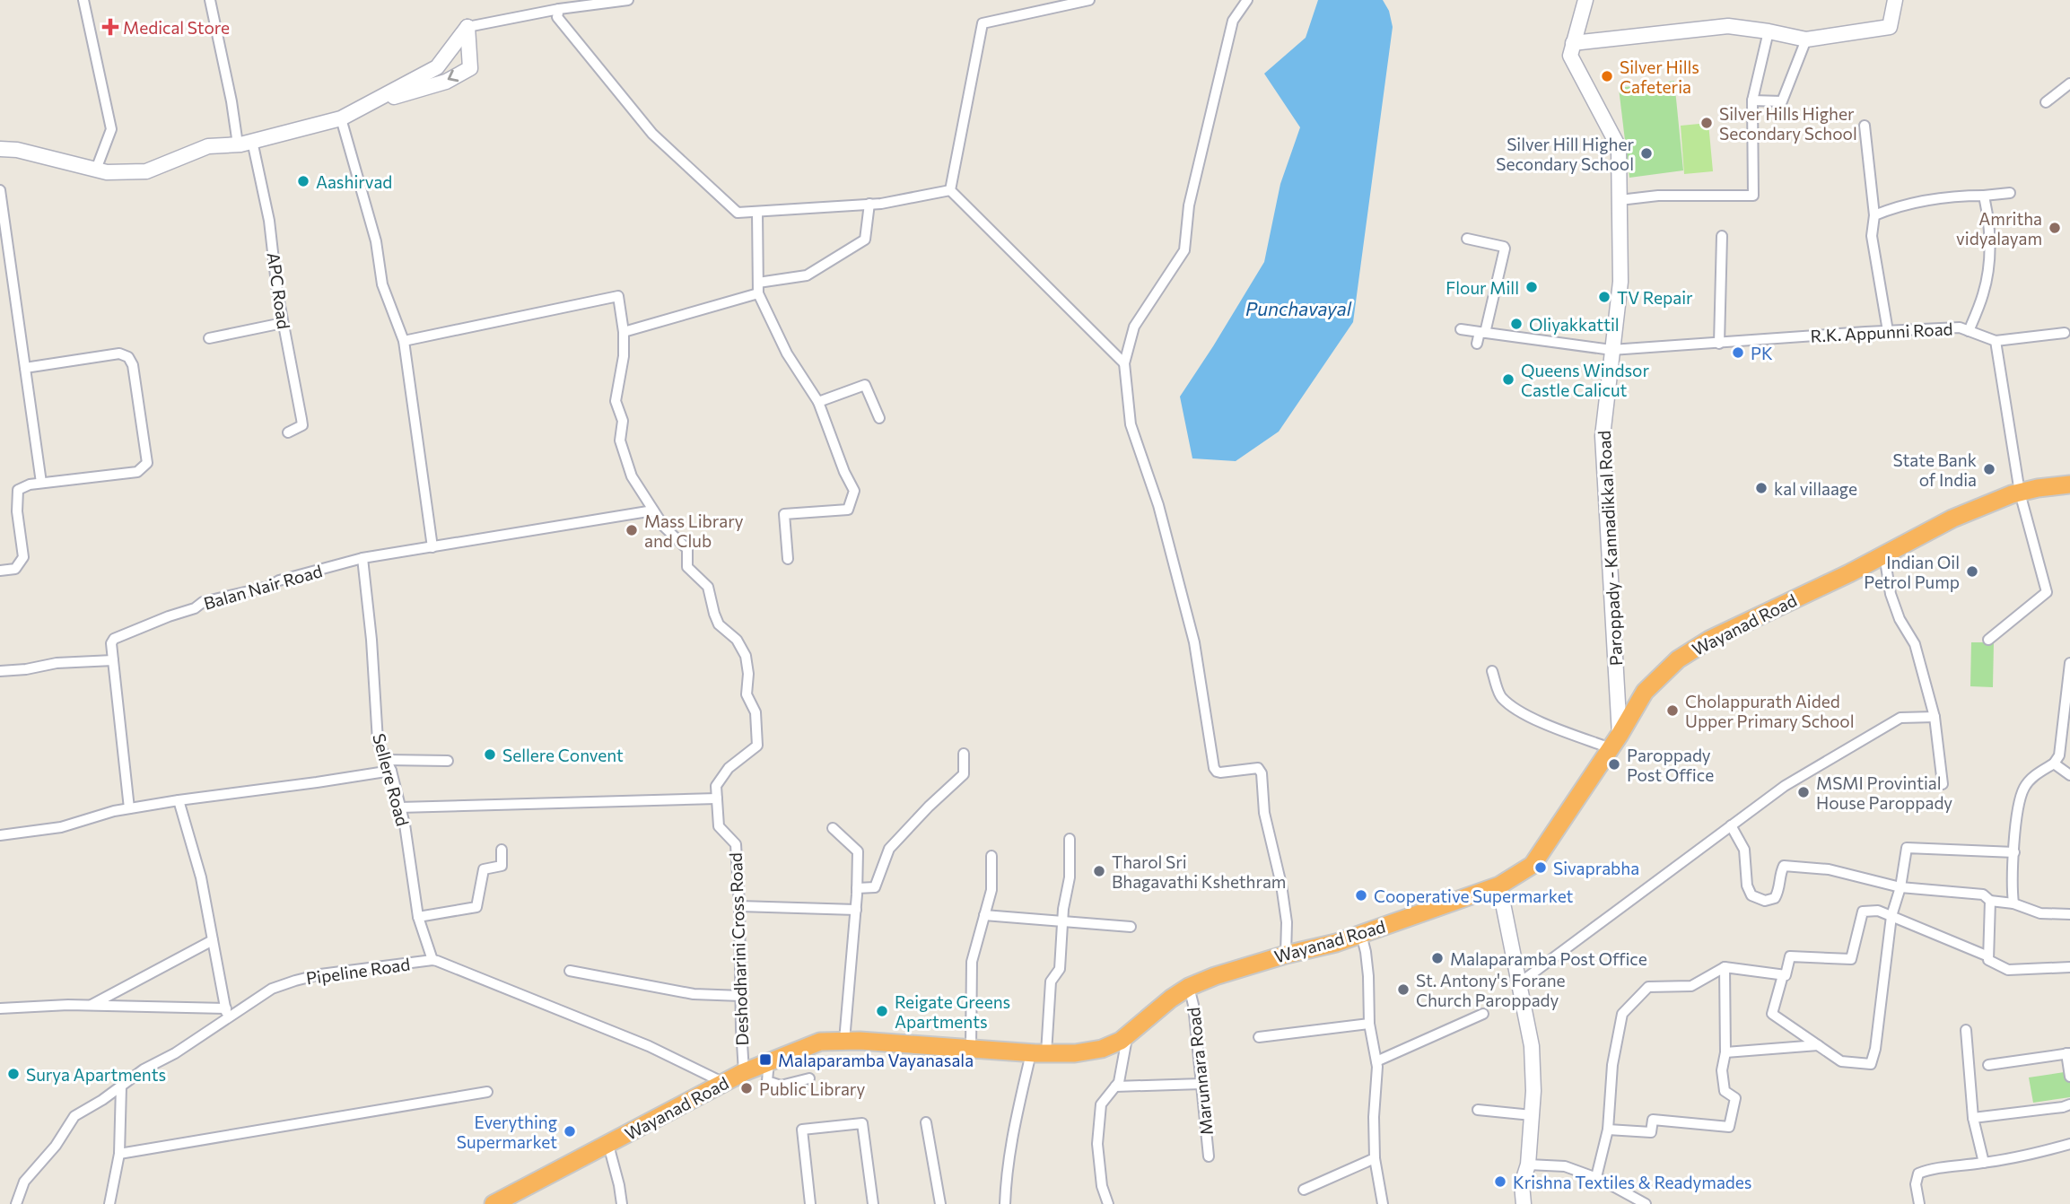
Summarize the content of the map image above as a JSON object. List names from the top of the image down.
{
  "streets": {
    "highway": ["Wayanad Road"],
    "main road": ["Paroppady - Kannadikkal Road"],
    "street": [
      "APC Road",
      "R.K. Appunni Road",
      "Balan Nair Road",
      "Sellere Road",
      "Deshodharini Cross Road",
      "Pipeline Road",
      "Marunnara Road"
    ]
  },
  "crossings": [
    ["R.K. Appunni Road", "Paroppady - Kannadikkal Road"],
    ["Paroppady - Kannadikkal Road", "Wayanad Road"],
    ["Balan Nair Road", "Sellere Road"],
    ["Wayanad Road", "Deshodharini Cross Road"],
    ["Wayanad Road", "Pipeline Road"],
    ["Wayanad Road", "Marunnara Road"],
    ["Sellere Road", "Pipeline Road"]
  ],
  "water": ["Punchavayal"],
  "places": {
    "health": ["Medical Store"],
    "other": [
      "Silver Hills Cafeteria",
      "Silver Hills Higher Secondary School",
      "Silver Hill Higher Secondary School",
      "Aashirvad",
      "Amritha vidyalayam",
      "Flour Mill",
      "TV Repair",
      "Oliyakkattil",
      "PK",
      "Queens Windsor Castle Calicut",
      "State Bank of India",
      "kal villaage",
      "Mass Library and Club",
      "Indian Oil Petrol Pump",
      "Cholappurath Aided Upper Primary School",
      "Sellere Convent",
      "Paroppady Post Office",
      "MSMI Provintial House Paroppady",
      "Sivaprabha",
      "Tharol Sri Bhagavathi Kshethram",
      "Cooperative Supermarket",
      "Malaparamba Post Office",
      "St. Antony's Forane Church Paroppady",
      "Reigate Greens Apartments",
      "Surya Apartments",
      "Public Library",
      "Everything Supermarket",
      "Krishna Textiles & Readymades"
    ],
    "transit": ["Malaparamba Vayanasala"]
  }
}
